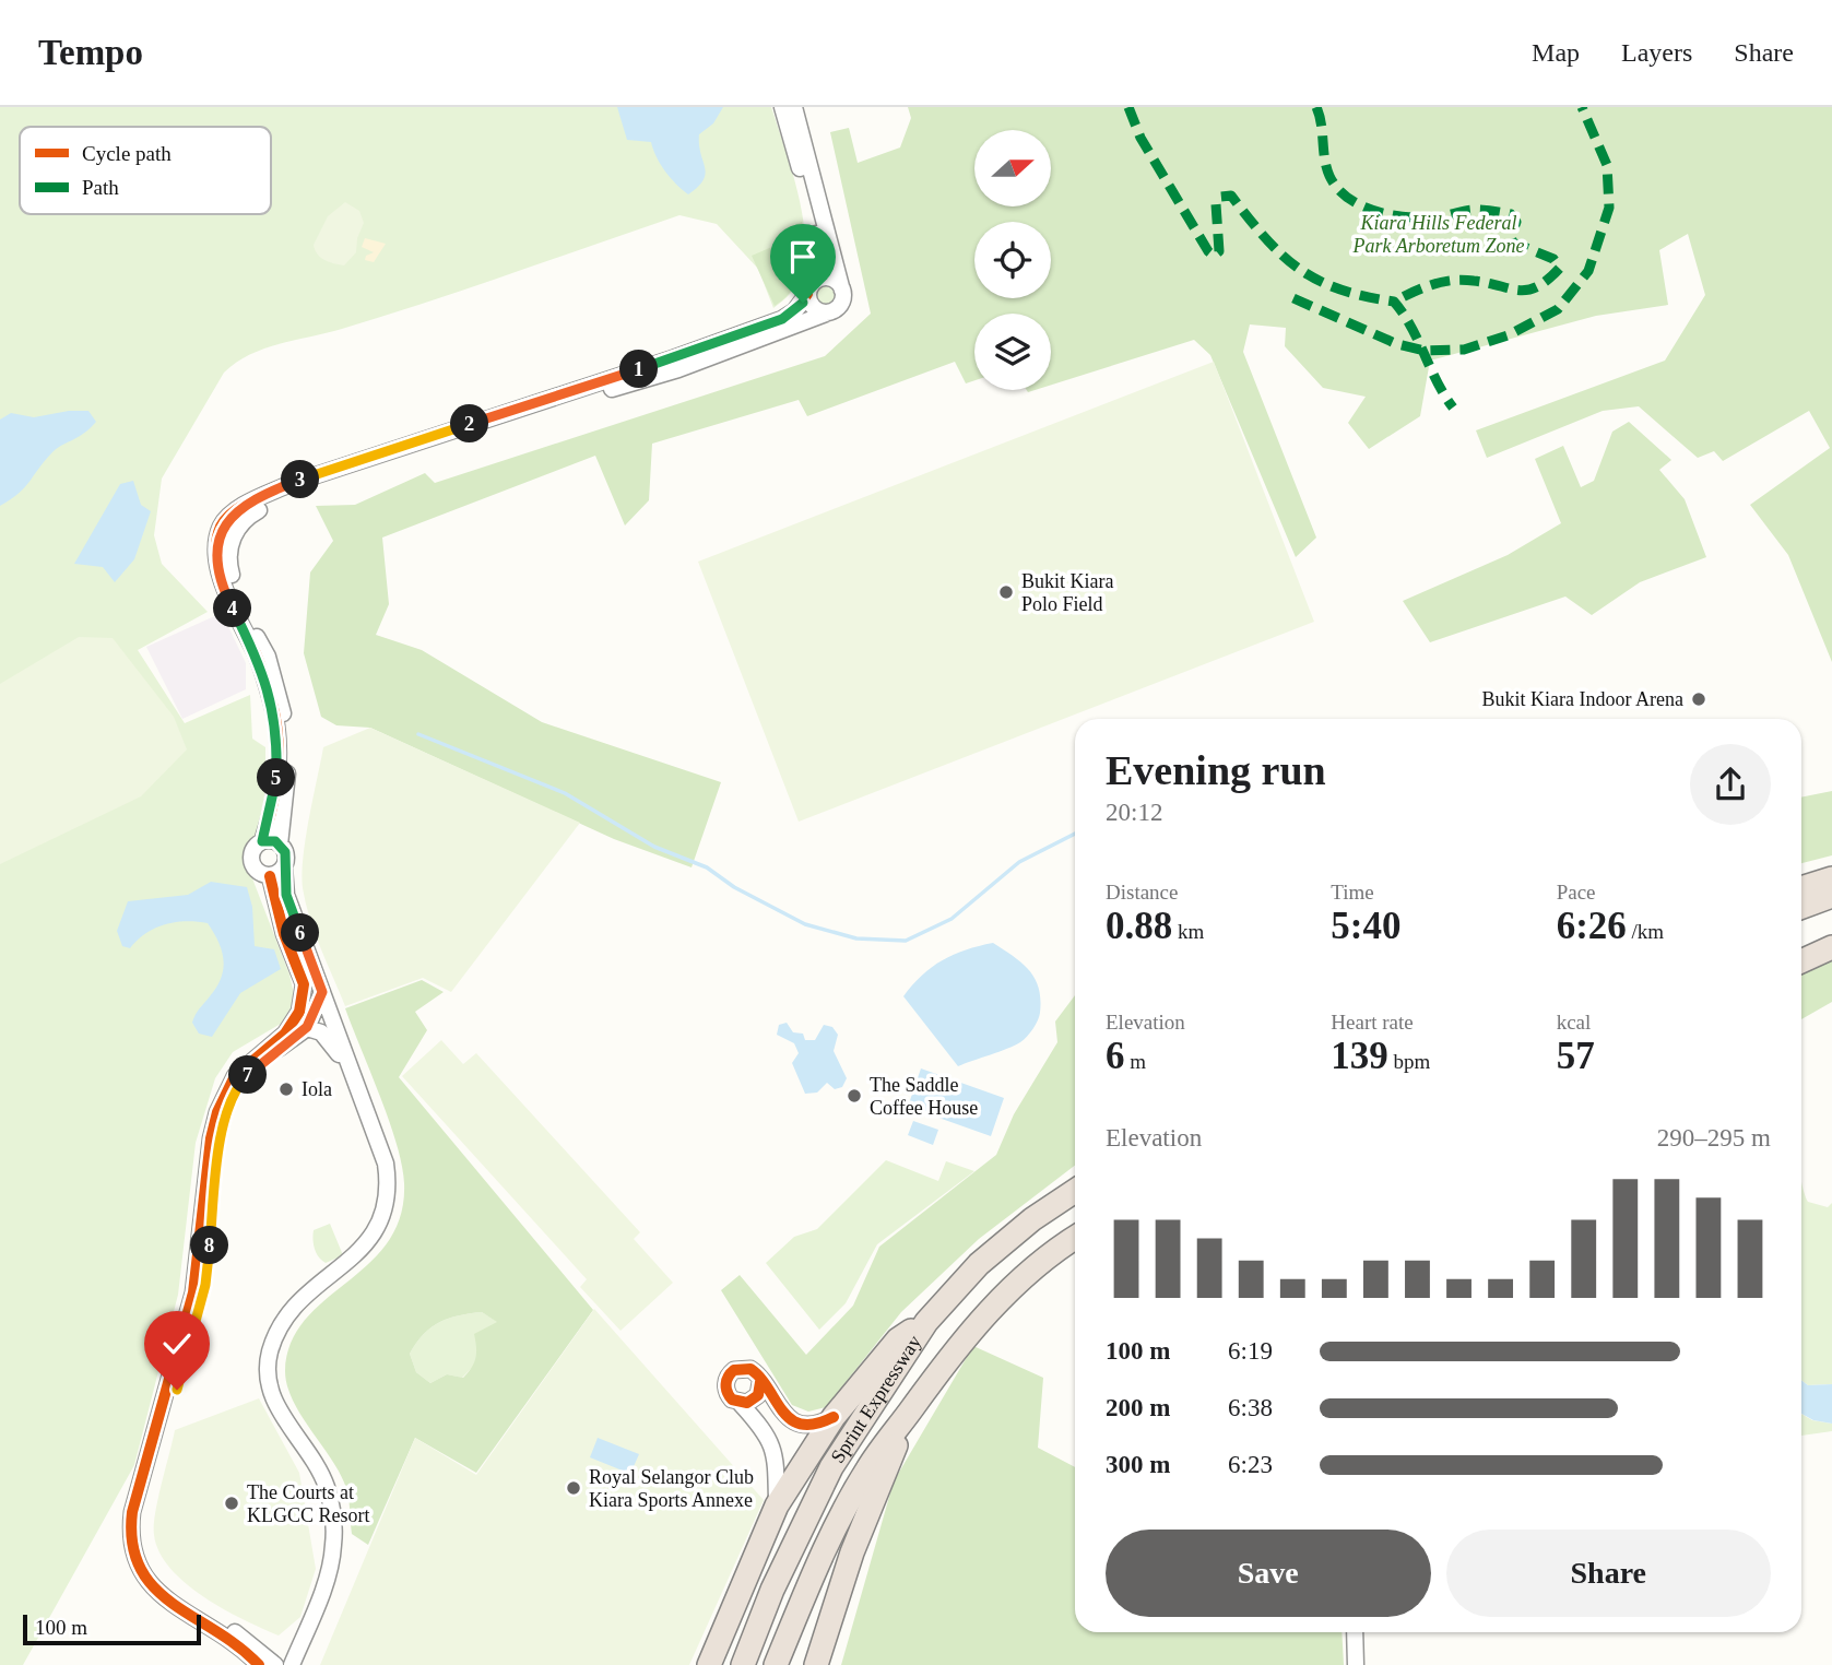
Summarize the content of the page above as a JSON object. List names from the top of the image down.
{
  "streets": {
    "highway": ["Sprint Expressway"]
  },
  "parks": ["Kiara Hills Federal Park Arboretum Zone"],
  "places": [
    "Bukit Kiara Polo Field",
    "Bukit Kiara Indoor Arena",
    "Iola",
    "The Saddle Coffee House",
    "Royal Selangor Club Kiara Sports Annexe",
    "The Courts at KLGCC Resort"
  ],
  "legend": ["Cycle path", "Path"],
  "scale_bar": "100 m",
  "north": "right",
  "page": {
    "header": "Tempo",
    "nav": ["Map", "Layers", "Share"],
    "pins": [
      "1",
      "2",
      "3",
      "4",
      "5",
      "6",
      "7",
      "8"
    ],
    "heading": ["Evening run", "20:12"],
    "stats": [
      ["Distance", "0.88 km"],
      ["Time", "5:40"],
      ["Pace", "6:26 /km"],
      ["Elevation", "6 m"],
      ["Heart rate", "139 bpm"],
      ["kcal", "57"]
    ],
    "chart": ["Elevation", "290–295 m"],
    "list": [
      {
        "name": "100 m",
        "note": "6:19"
      },
      {
        "name": "200 m",
        "note": "6:38"
      },
      {
        "name": "300 m",
        "note": "6:23"
      }
    ],
    "buttons": ["Save", "Share"],
    "scale": "100 m"
  }
}
